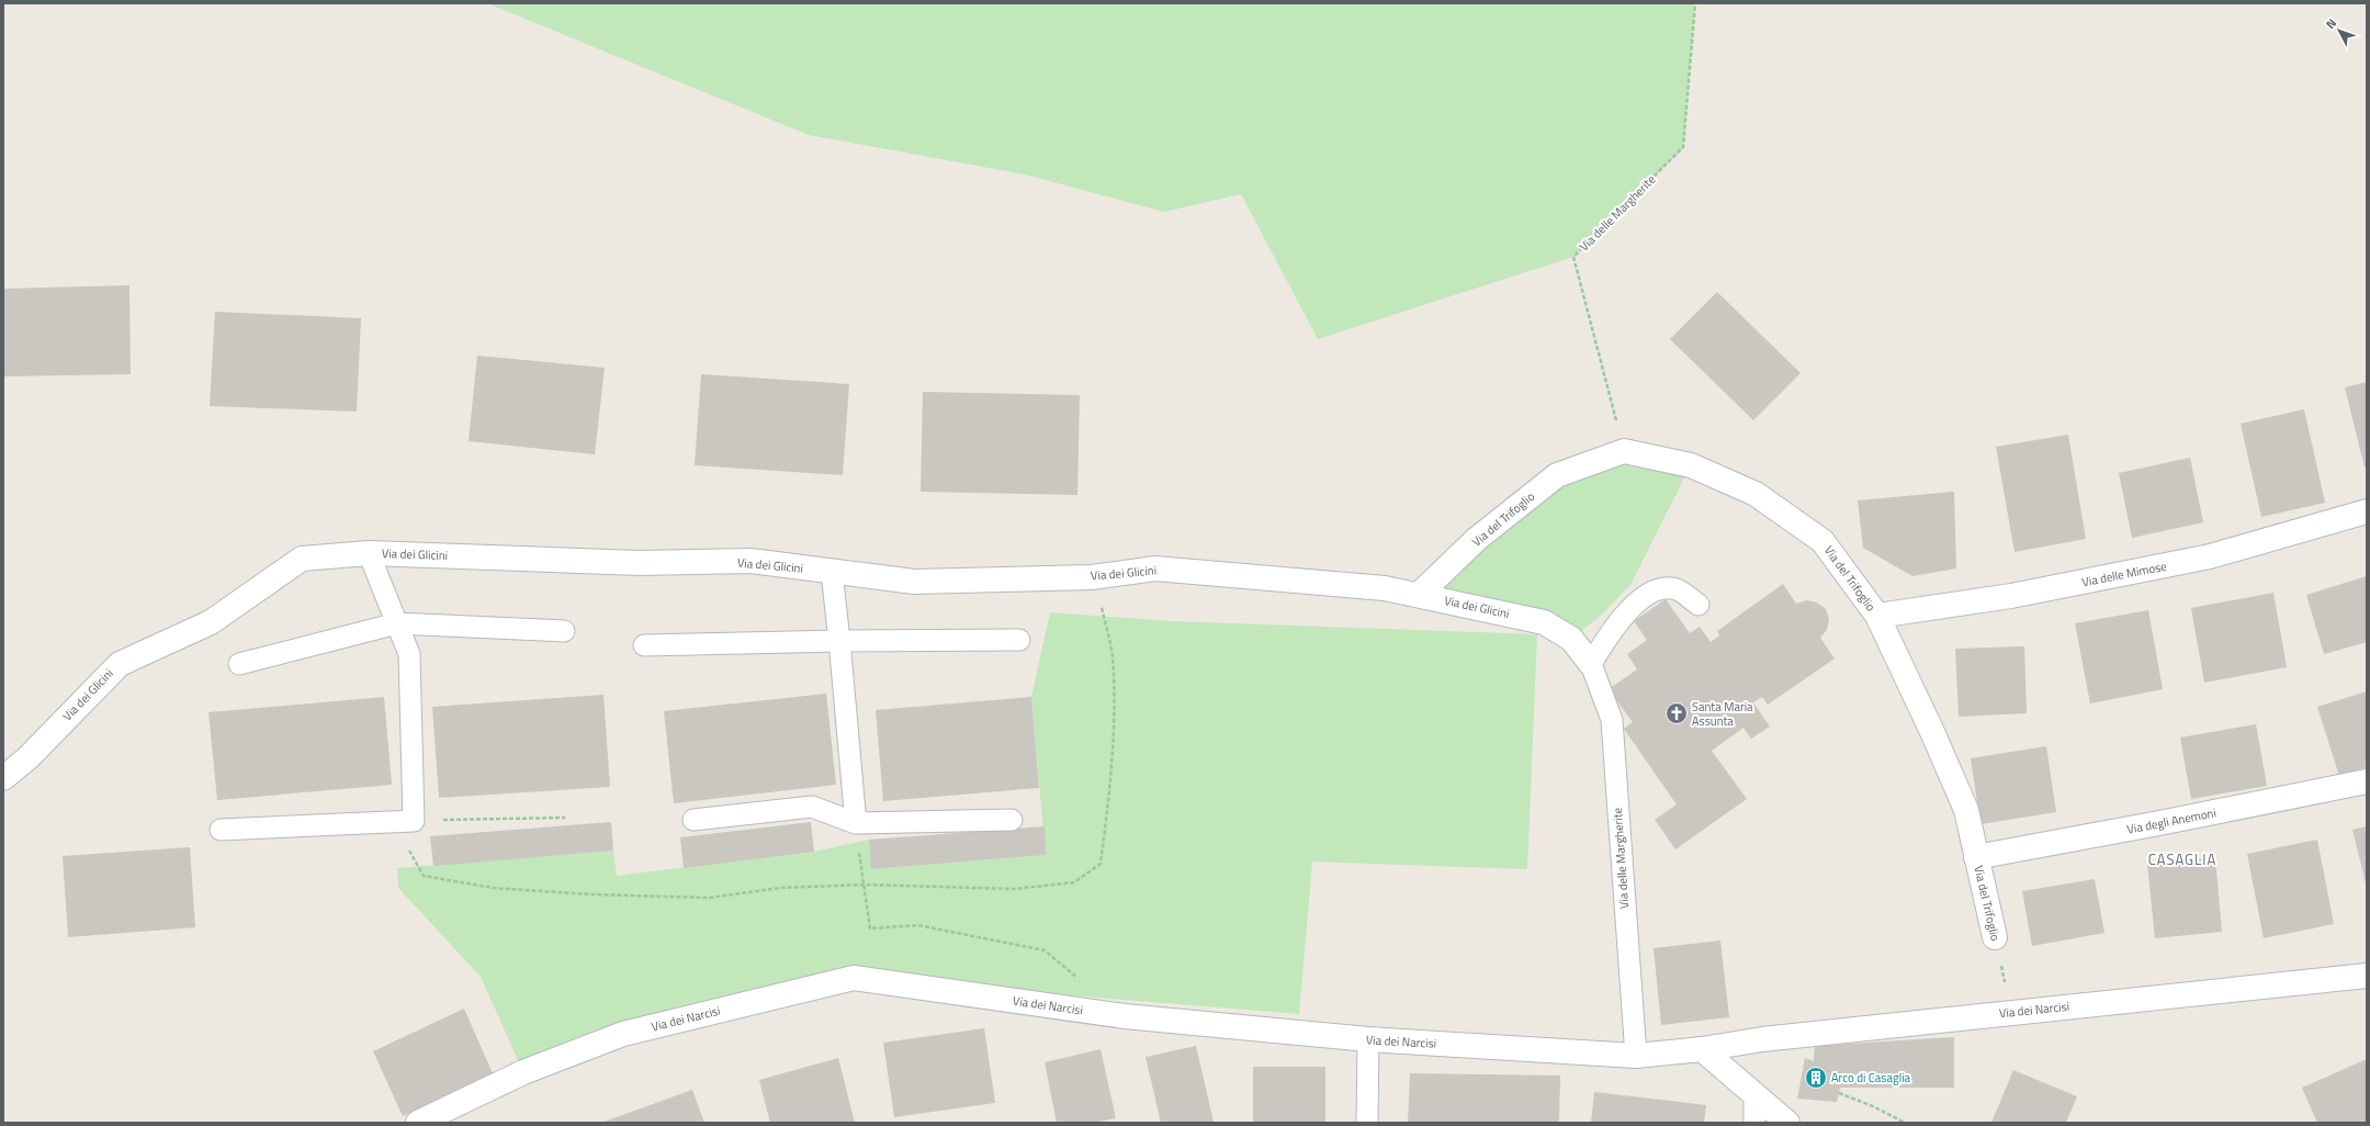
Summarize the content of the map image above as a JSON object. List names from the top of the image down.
{
  "streets": {
    "street": [
      "Via del Trifoglio",
      "Via dei Glicini",
      "Via delle Mimose",
      "Via degli Anemoni",
      "Via dei Narcisi"
    ],
    "lane": ["Via delle Margherite"]
  },
  "crossings": [
    ["Via delle Margherite", "Via del Trifoglio"],
    ["Via delle Margherite", "Via dei Glicini"],
    ["Via delle Margherite", "Via dei Narcisi"],
    ["Via del Trifoglio", "Via dei Glicini"],
    ["Via del Trifoglio", "Via delle Mimose"],
    ["Via del Trifoglio", "Via degli Anemoni"]
  ],
  "districts": ["CASAGLIA"],
  "places": {
    "church": ["Santa Maria Assunta"],
    "building": ["Arco di Casaglia"]
  },
  "north": "top left"
}
